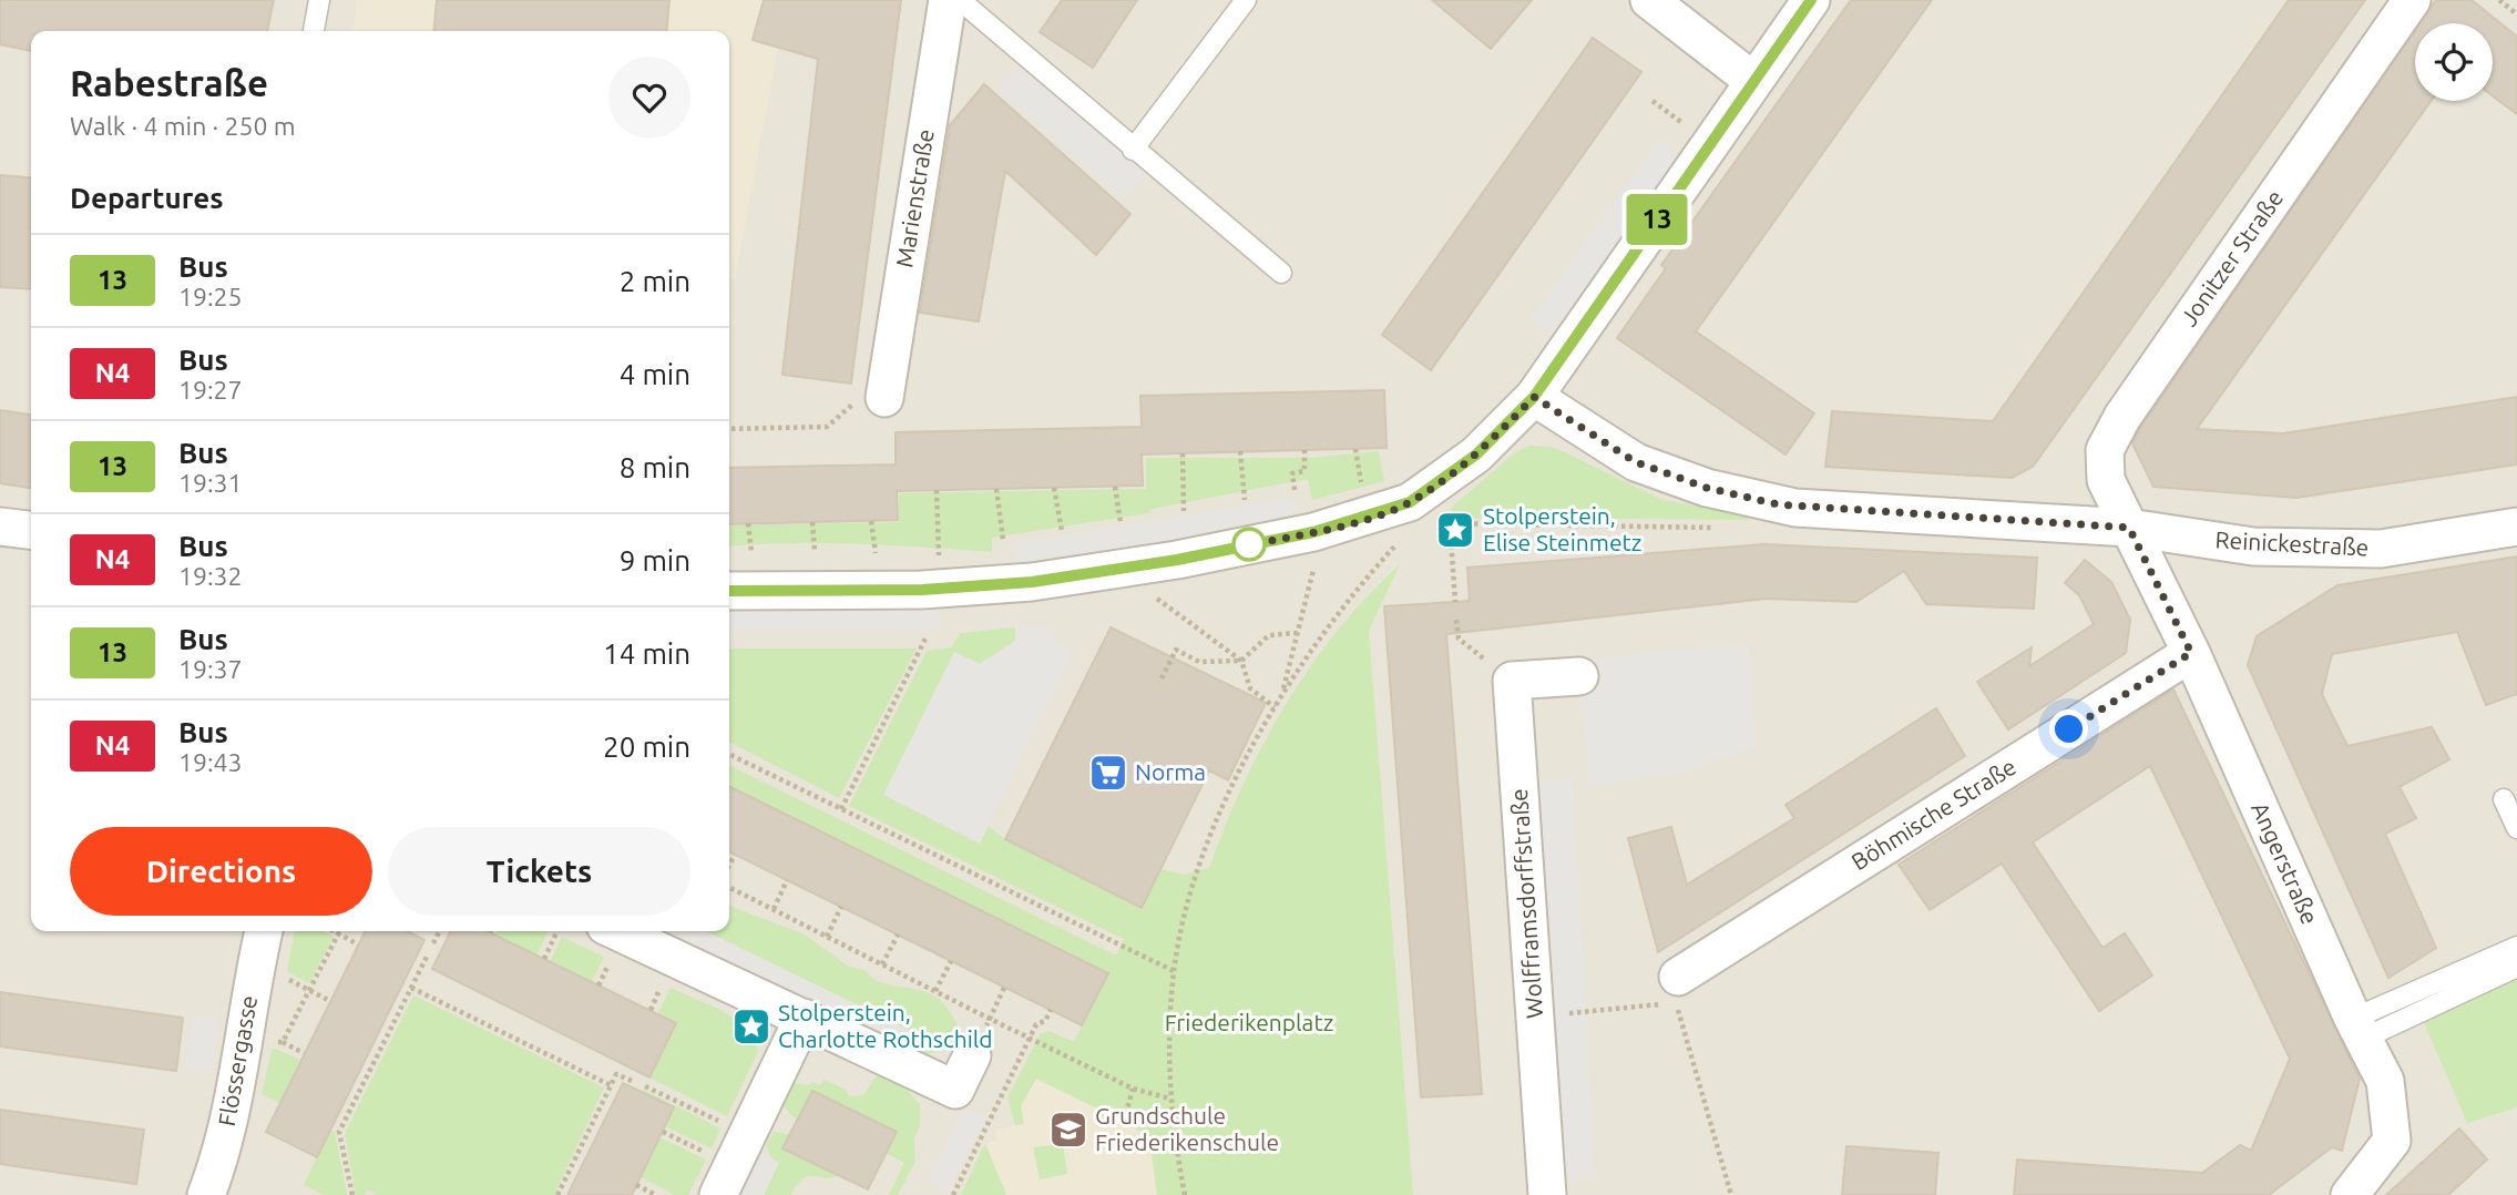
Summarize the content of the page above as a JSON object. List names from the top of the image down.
{
  "streets": {
    "street": [
      "Marienstraße",
      "Jonitzer Straße",
      "Reinickestraße",
      "Böhmische Straße",
      "Angerstraße",
      "Wolfframsdorffstraße",
      "Flössergasse"
    ]
  },
  "crossings": [
    ["Jonitzer Straße", "Reinickestraße"],
    ["Jonitzer Straße", "Angerstraße"],
    ["Reinickestraße", "Angerstraße"],
    ["Böhmische Straße", "Angerstraße"]
  ],
  "parks": ["Friederikenplatz"],
  "places": {
    "place": ["Stolperstein, Elise Steinmetz", "Stolperstein, Charlotte Rothschild"],
    "supermarket": ["Norma"],
    "school or university": ["Grundschule Friederikenschule"]
  },
  "lines": ["bus line 13"],
  "page": {
    "on_map": "13",
    "heading": [
      ["Rabestraße", "Walk · 4 min · 250 m"],
      "Departures"
    ],
    "list": [
      {
        "mark": "13",
        "name": "Bus",
        "note": "19:25",
        "value": "2 min"
      },
      {
        "mark": "N4",
        "name": "Bus",
        "note": "19:27",
        "value": "4 min"
      },
      {
        "mark": "13",
        "name": "Bus",
        "note": "19:31",
        "value": "8 min"
      },
      {
        "mark": "N4",
        "name": "Bus",
        "note": "19:32",
        "value": "9 min"
      },
      {
        "mark": "13",
        "name": "Bus",
        "note": "19:37",
        "value": "14 min"
      },
      {
        "mark": "N4",
        "name": "Bus",
        "note": "19:43",
        "value": "20 min"
      }
    ],
    "buttons": ["Directions", "Tickets"]
  }
}
